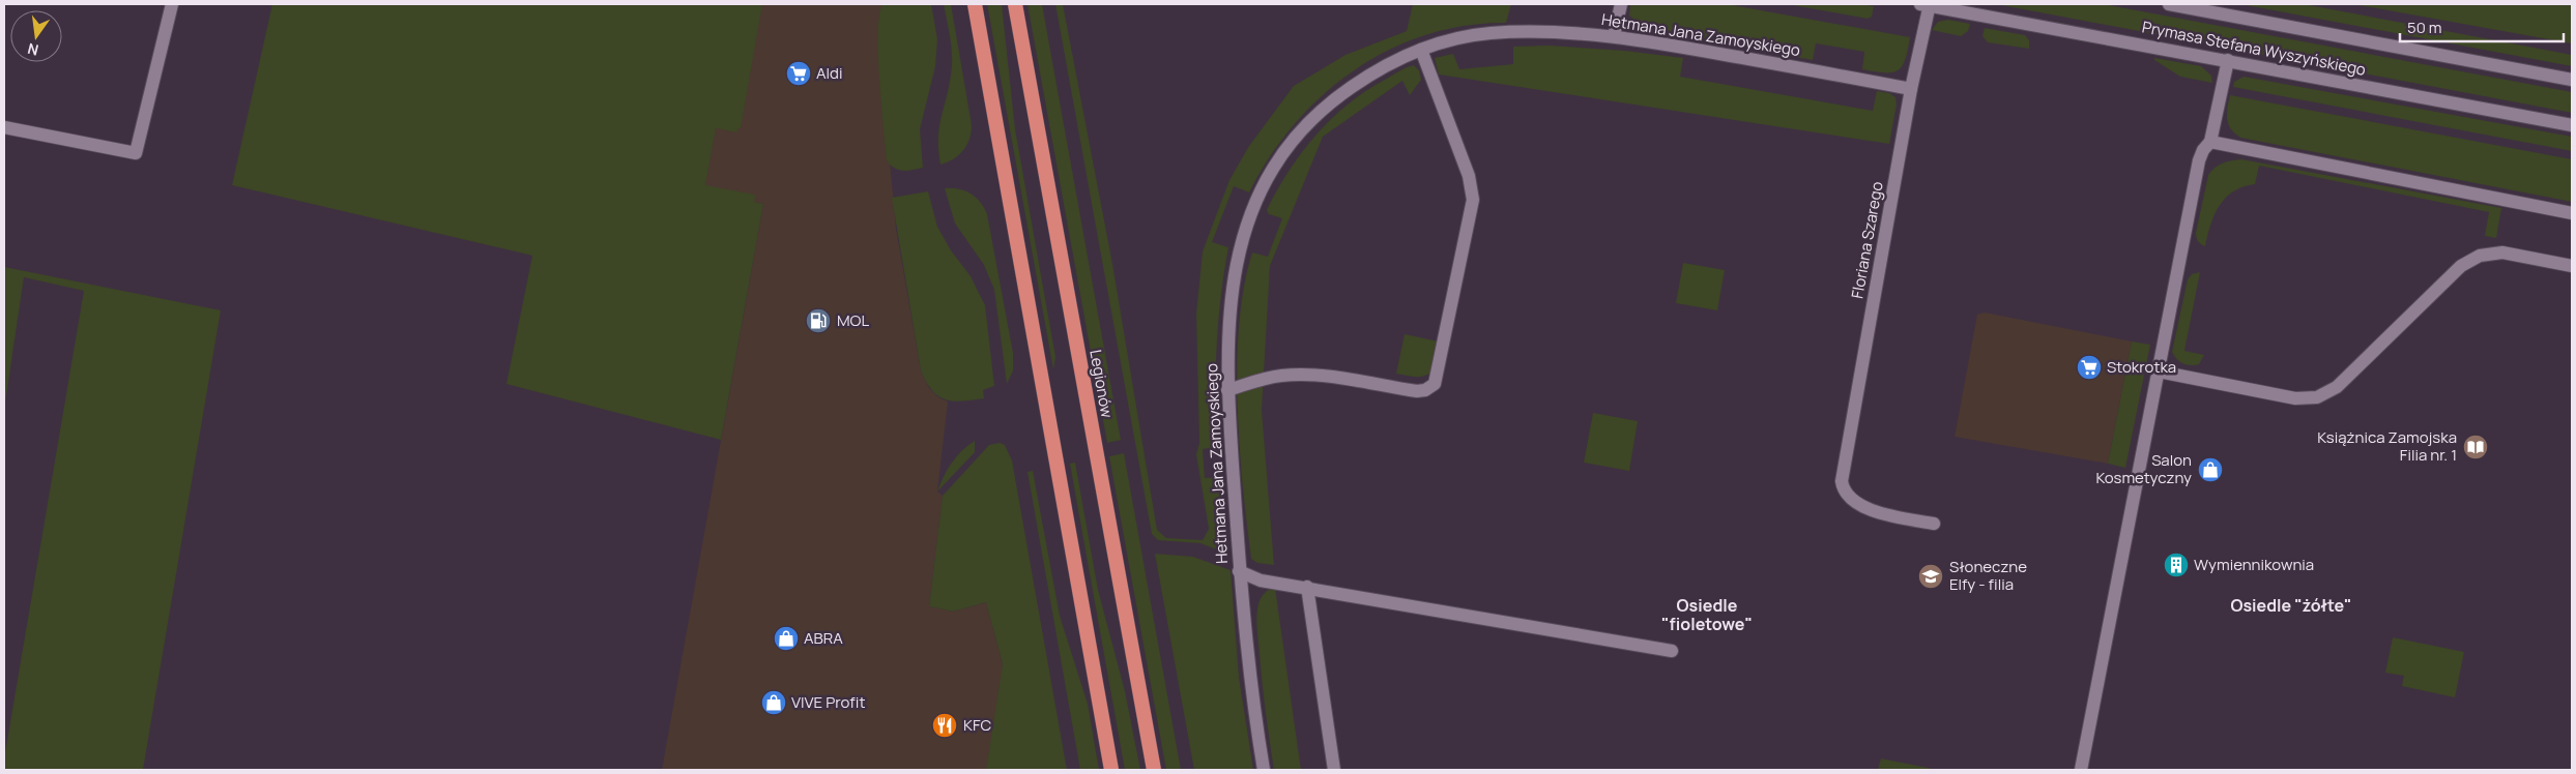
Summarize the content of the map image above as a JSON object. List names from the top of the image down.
{
  "streets": {
    "highway": ["Legionów"],
    "street": ["Hetmana Jana Zamoyskiego", "Prymasa Stefana Wyszyńskiego", "Floriana Szarego"]
  },
  "crossings": [
    ["Hetmana Jana Zamoyskiego", "Floriana Szarego"],
    ["Prymasa Stefana Wyszyńskiego", "Floriana Szarego"]
  ],
  "districts": ["Osiedle \"fioletowe\"", "Osiedle \"żółte\""],
  "places": {
    "supermarket": ["Aldi", "Stokrotka"],
    "fuel station": ["MOL"],
    "library": ["Książnica Zamojska Filia nr. 1"],
    "shop": ["Salon Kosmetyczny", "ABRA", "VIVE Profit"],
    "building": ["Wymiennikownia"],
    "school or university": ["Słoneczne Elfy - filia"],
    "restaurant": ["KFC"]
  },
  "scale_bar": "50 m",
  "north": "bottom"
}
